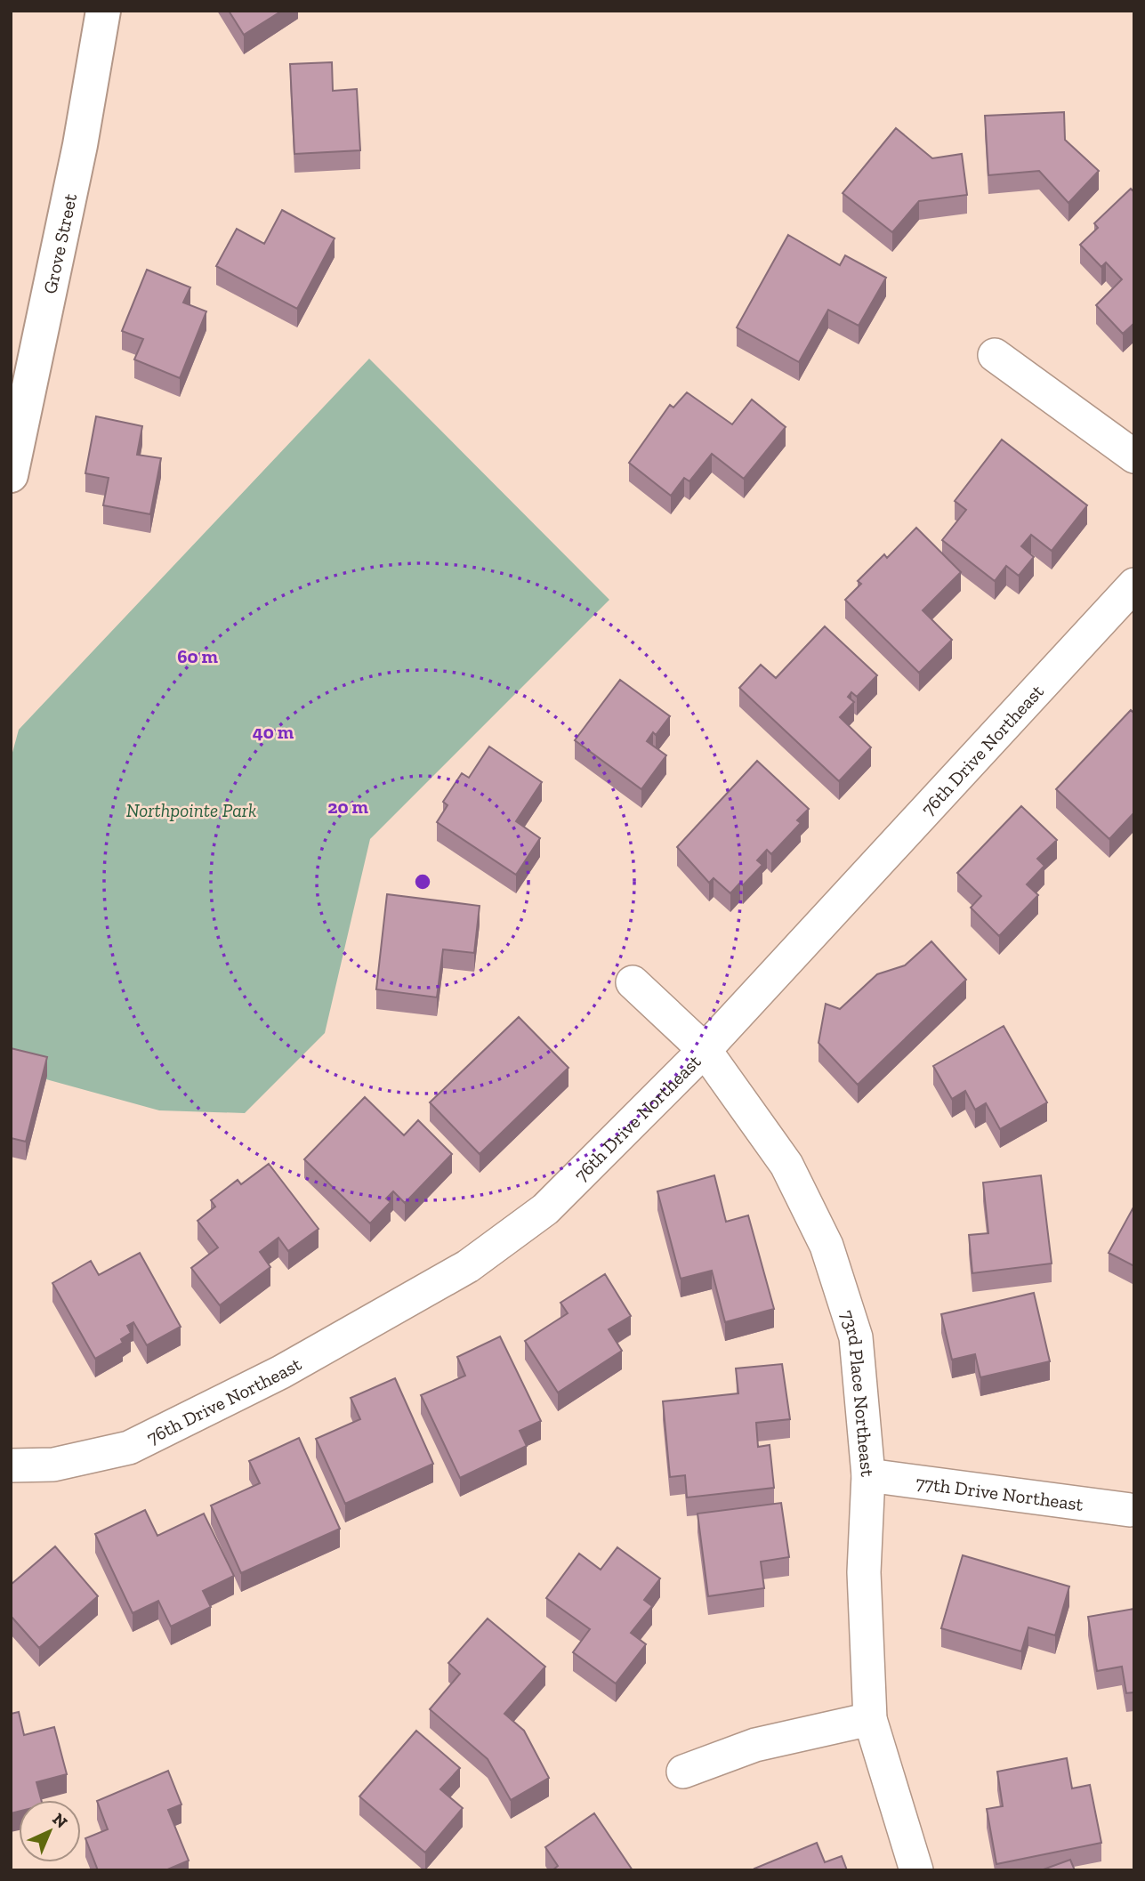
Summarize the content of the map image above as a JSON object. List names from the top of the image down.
{
  "streets": {
    "street": [
      "Grove Street",
      "76th Drive Northeast",
      "73rd Place Northeast",
      "77th Drive Northeast"
    ]
  },
  "crossings": [
    ["76th Drive Northeast", "73rd Place Northeast"],
    ["73rd Place Northeast", "77th Drive Northeast"]
  ],
  "parks": ["Northpointe Park"],
  "north": "top right",
  "rings": ["60 m", "40 m", "20 m"]
}
